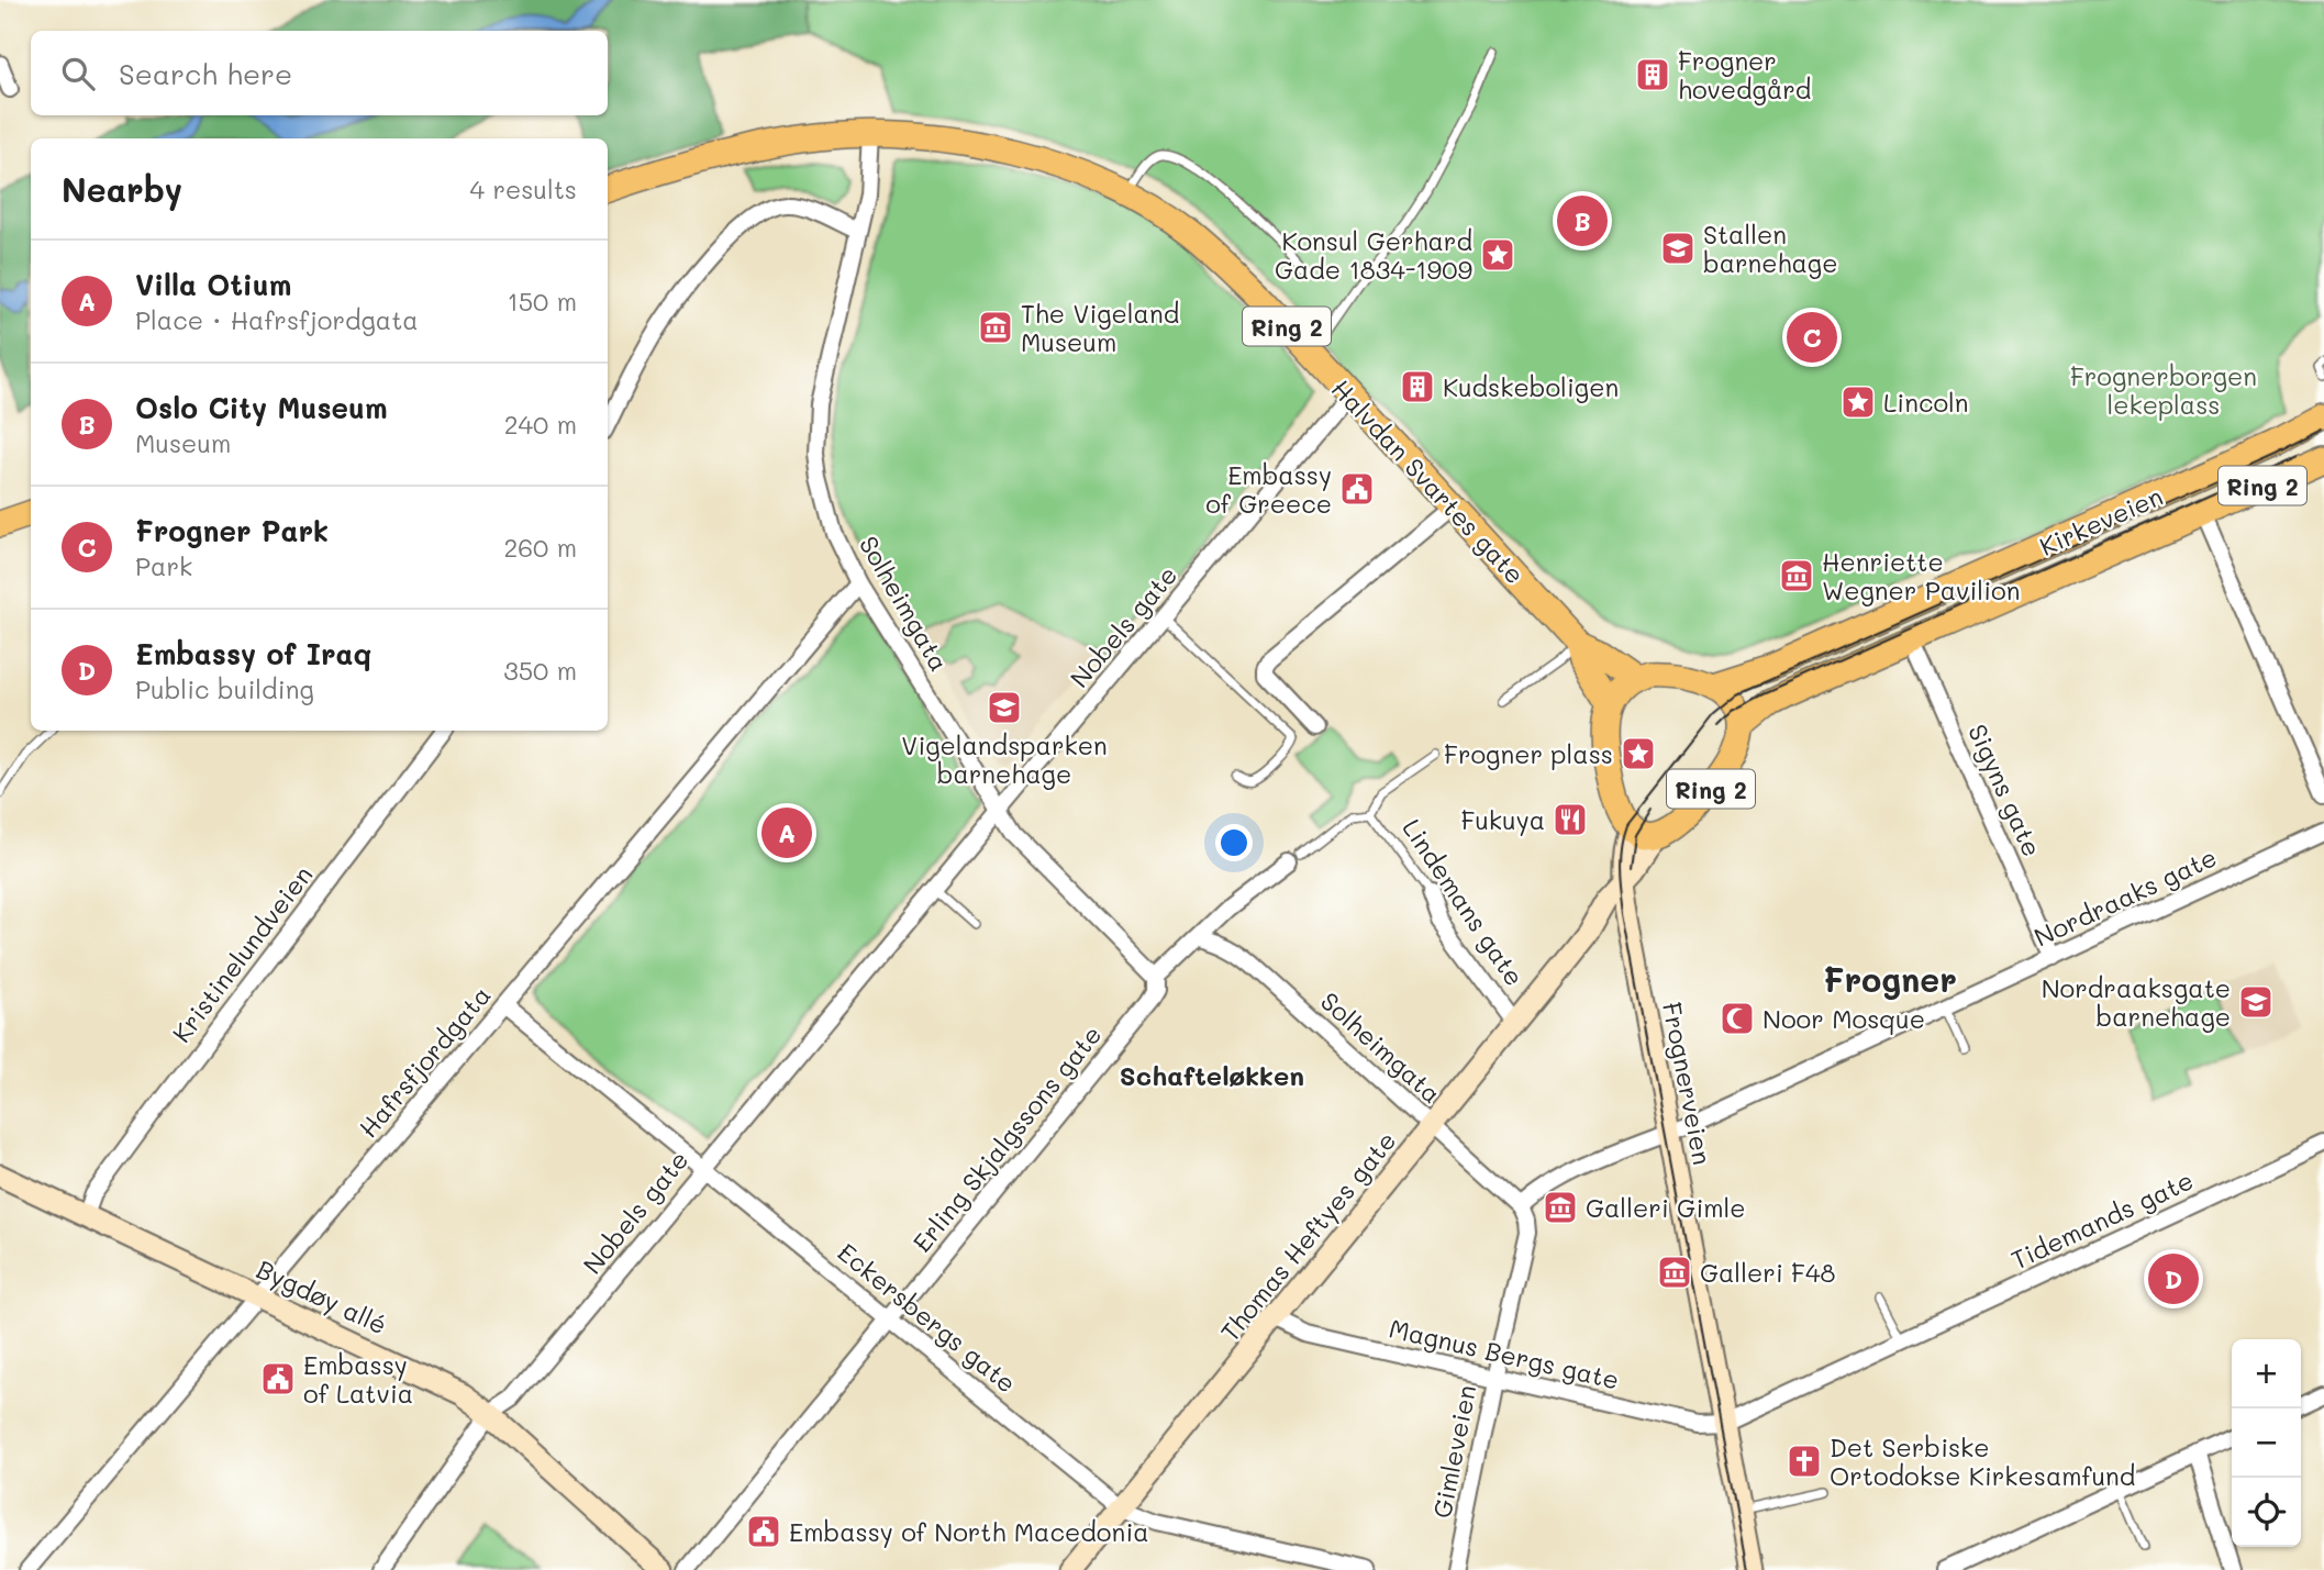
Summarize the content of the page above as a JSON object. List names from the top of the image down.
{
  "streets": {
    "main road": ["Ring 2", "Halvdan Svartes gate", "Kirkeveien"],
    "street": [
      "Solheimgata",
      "Nobels gate",
      "Sigyns gate",
      "Nordraaks gate",
      "Lindemans gate",
      "Kristinelundveien",
      "Hafrsfjordgata",
      "Frognerveien",
      "Erling Skjalgssons gate",
      "Tidemands gate",
      "Thomas Heftyes gate",
      "Bygdøy allé",
      "Eckersbergs gate",
      "Magnus Bergs gate",
      "Gimleveien"
    ]
  },
  "crossings": [
    ["Ring 2", "Halvdan Svartes gate"],
    ["Ring 2", "Kirkeveien"],
    ["Ring 2", "Sigyns gate"],
    ["Ring 2", "Frognerveien"],
    ["Halvdan Svartes gate", "Kirkeveien"],
    ["Halvdan Svartes gate", "Solheimgata"],
    ["Halvdan Svartes gate", "Nobels gate"],
    ["Halvdan Svartes gate", "Frognerveien"],
    ["Kirkeveien", "Frognerveien"],
    ["Solheimgata", "Nobels gate"],
    ["Solheimgata", "Nordraaks gate"],
    ["Solheimgata", "Hafrsfjordgata"],
    ["Solheimgata", "Erling Skjalgssons gate"],
    ["Solheimgata", "Thomas Heftyes gate"],
    ["Solheimgata", "Gimleveien"],
    ["Nobels gate", "Bygdøy allé"],
    ["Nobels gate", "Eckersbergs gate"],
    ["Sigyns gate", "Nordraaks gate"],
    ["Nordraaks gate", "Frognerveien"],
    ["Nordraaks gate", "Gimleveien"],
    ["Lindemans gate", "Erling Skjalgssons gate"],
    ["Lindemans gate", "Thomas Heftyes gate"],
    ["Kristinelundveien", "Bygdøy allé"],
    ["Hafrsfjordgata", "Bygdøy allé"],
    ["Hafrsfjordgata", "Eckersbergs gate"],
    ["Frognerveien", "Tidemands gate"],
    ["Frognerveien", "Thomas Heftyes gate"],
    ["Frognerveien", "Magnus Bergs gate"],
    ["Erling Skjalgssons gate", "Eckersbergs gate"],
    ["Tidemands gate", "Magnus Bergs gate"],
    ["Thomas Heftyes gate", "Eckersbergs gate"],
    ["Thomas Heftyes gate", "Magnus Bergs gate"],
    ["Magnus Bergs gate", "Gimleveien"]
  ],
  "districts": ["Frogner", "Schafteløkken"],
  "parks": ["Frognerborgen lekeplass"],
  "places": {
    "building": ["Frogner hovedgård", "Kudskeboligen"],
    "school or university": ["Stallen barnehage", "Vigelandsparken barnehage", "Nordraaksgate barnehage"],
    "place": ["Konsul Gerhard Gade 1834-1909", "Lincoln", "Frogner plass"],
    "museum": [
      "The Vigeland Museum",
      "Henriette Wegner Pavilion",
      "Galleri Gimle",
      "Galleri F48"
    ],
    "public building": ["Embassy of Greece", "Embassy of Latvia", "Embassy of North Macedonia"],
    "restaurant": ["Fukuya"],
    "mosque": ["Noor Mosque"],
    "church": ["Det Serbiske Ortodokse Kirkesamfund"]
  },
  "page": {
    "search": "Search here",
    "heading": ["Nearby", "4 results"],
    "pins": [
      "B",
      "C",
      "A",
      "D"
    ],
    "list": [
      {
        "mark": "A",
        "name": "Villa Otium",
        "note": "Place · Hafrsfjordgata",
        "value": "150 m"
      },
      {
        "mark": "B",
        "name": "Oslo City Museum",
        "note": "Museum",
        "value": "240 m"
      },
      {
        "mark": "C",
        "name": "Frogner Park",
        "note": "Park",
        "value": "260 m"
      },
      {
        "mark": "D",
        "name": "Embassy of Iraq",
        "note": "Public building",
        "value": "350 m"
      }
    ],
    "map_buttons": ["+", "−"]
  }
}
